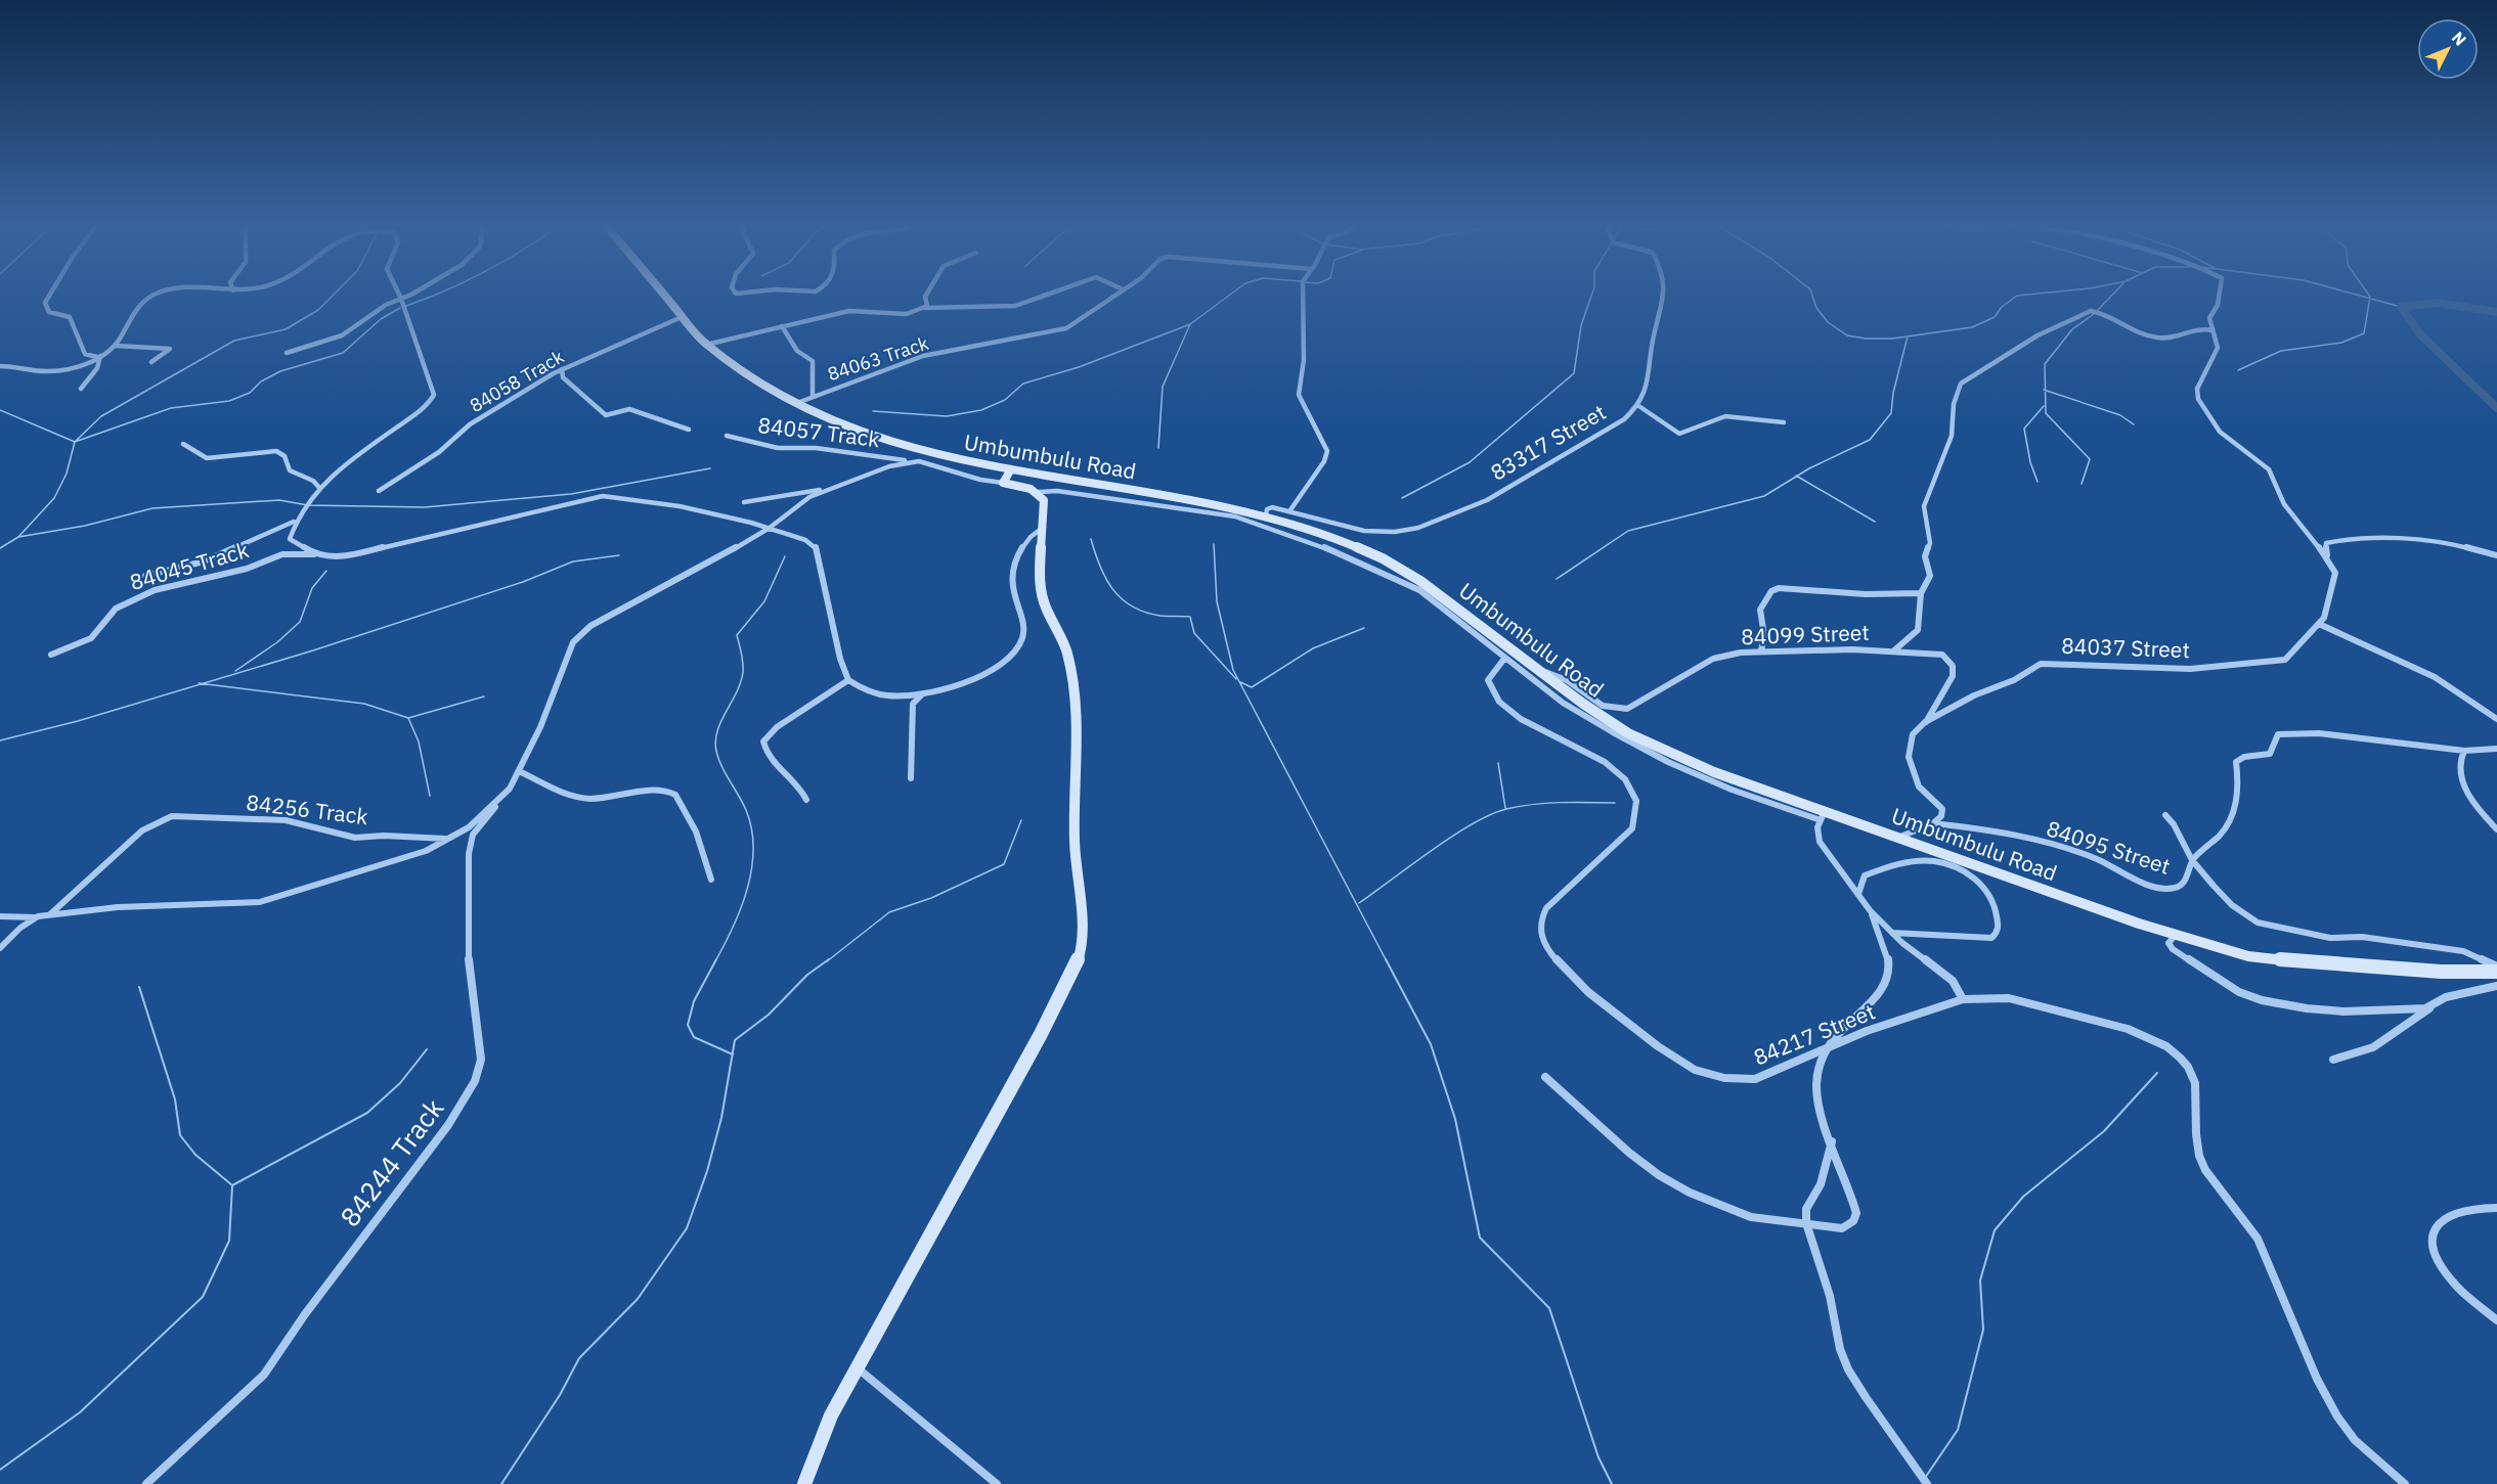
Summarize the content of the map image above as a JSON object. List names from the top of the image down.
{
  "streets": {
    "main road": ["Umbumbulu Road"],
    "street": [
      "84063 Track",
      "84058 Track",
      "84057 Track",
      "83317 Street",
      "84045 Track",
      "84099 Street",
      "84037 Street",
      "84256 Track",
      "84095 Street",
      "84217 Street",
      "84244 Track"
    ]
  },
  "crossings": [
    ["84063 Track", "Umbumbulu Road"],
    ["84058 Track", "Umbumbulu Road"],
    ["83317 Street", "Umbumbulu Road"],
    ["Umbumbulu Road", "84099 Street"],
    ["84099 Street", "84037 Street"]
  ],
  "north": "top right"
}
